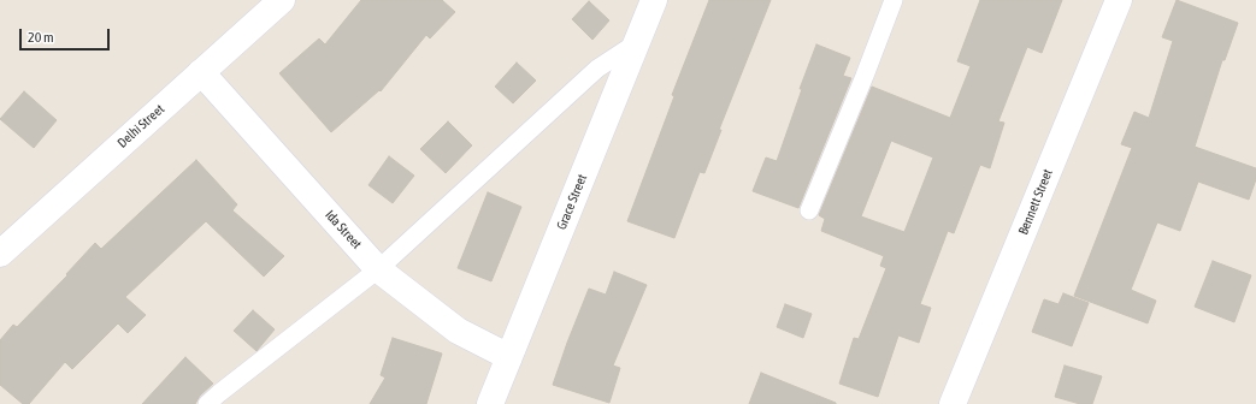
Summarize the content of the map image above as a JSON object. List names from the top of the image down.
{
  "streets": {
    "street": [
      "Delhi Street",
      "Grace Street",
      "Bennett Street",
      "Ida Street"
    ]
  },
  "crossings": [
    ["Delhi Street", "Ida Street"],
    ["Grace Street", "Ida Street"]
  ],
  "scale_bar": "20 m"
}
